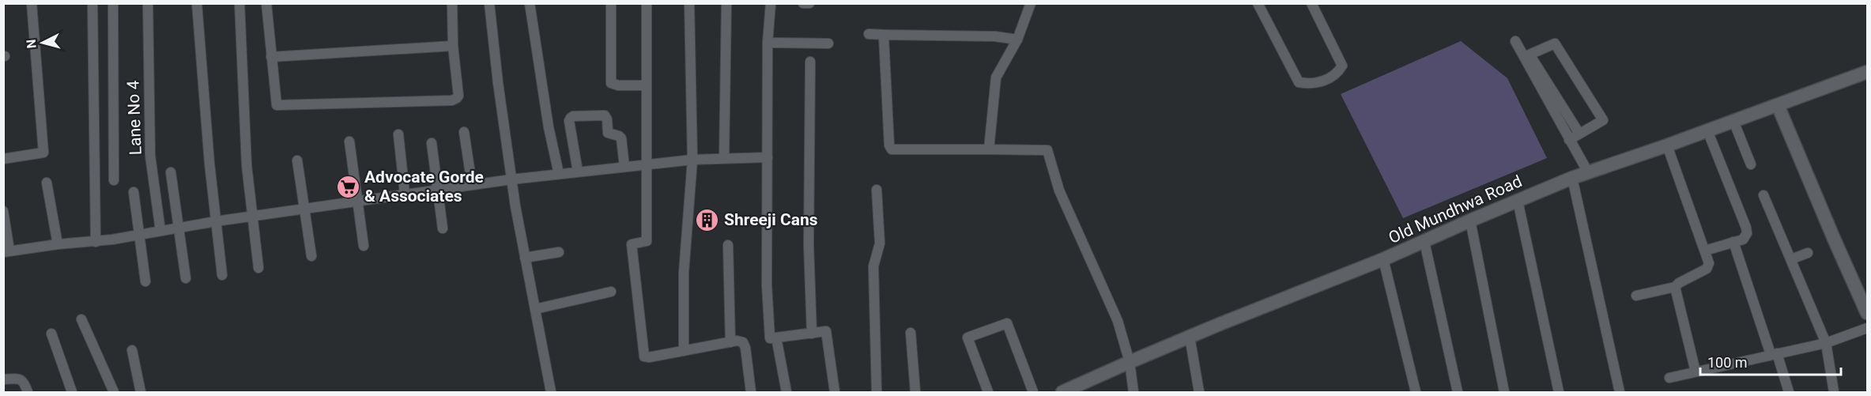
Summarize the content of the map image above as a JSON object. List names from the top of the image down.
{
  "streets": {
    "street": ["Lane No 4", "Old Mundhwa Road"]
  },
  "places": {
    "supermarket": ["Advocate Gorde & Associates"],
    "building": ["Shreeji Cans"]
  },
  "scale_bar": "100 m",
  "north": "left"
}
